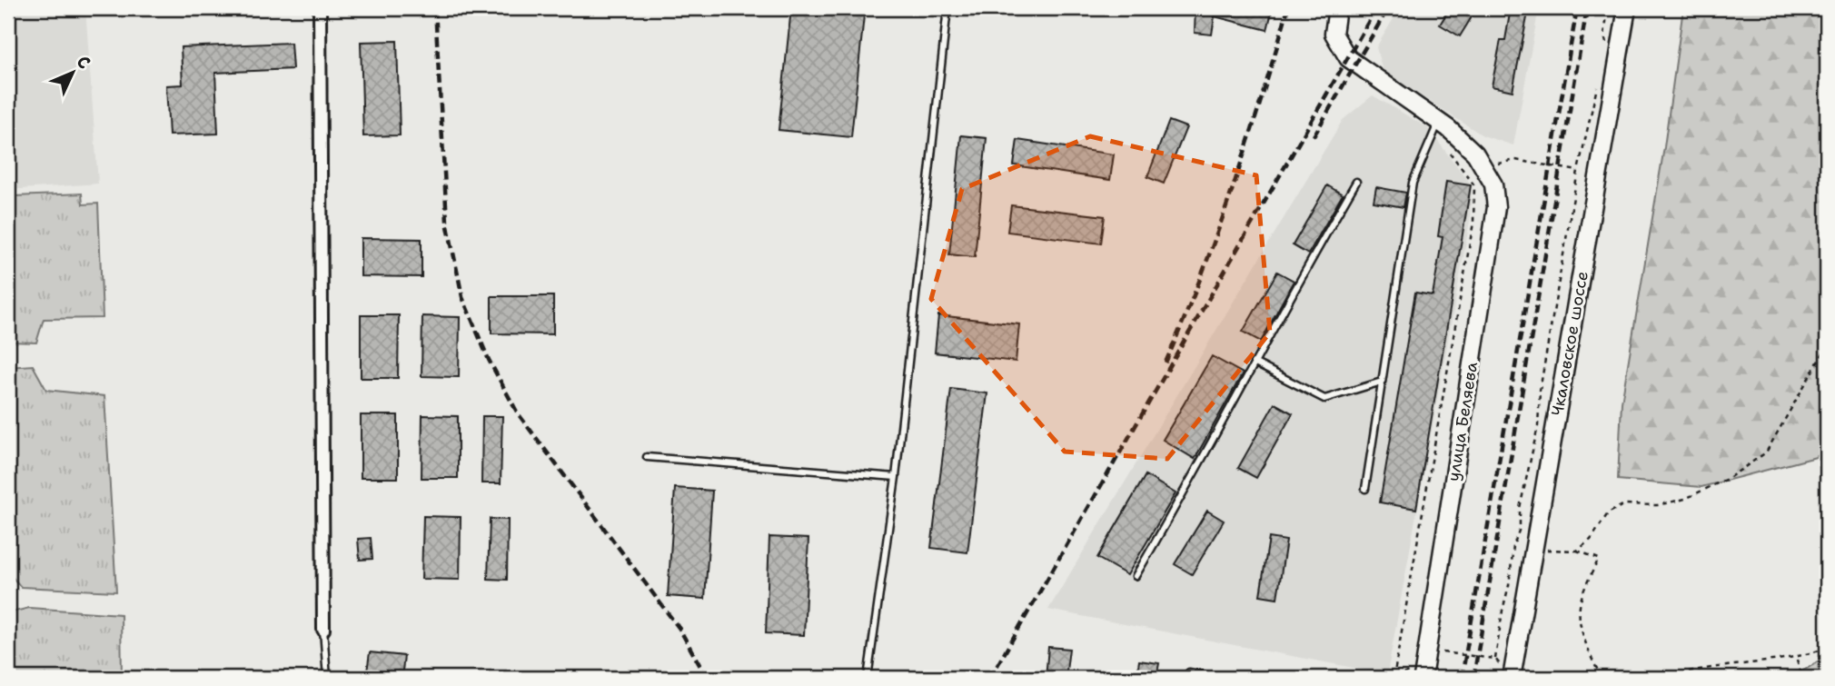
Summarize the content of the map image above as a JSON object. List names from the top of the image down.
{
  "streets": {
    "street": ["Чкаловское шоссе", "улица Беляева"]
  },
  "north": "top right"
}
